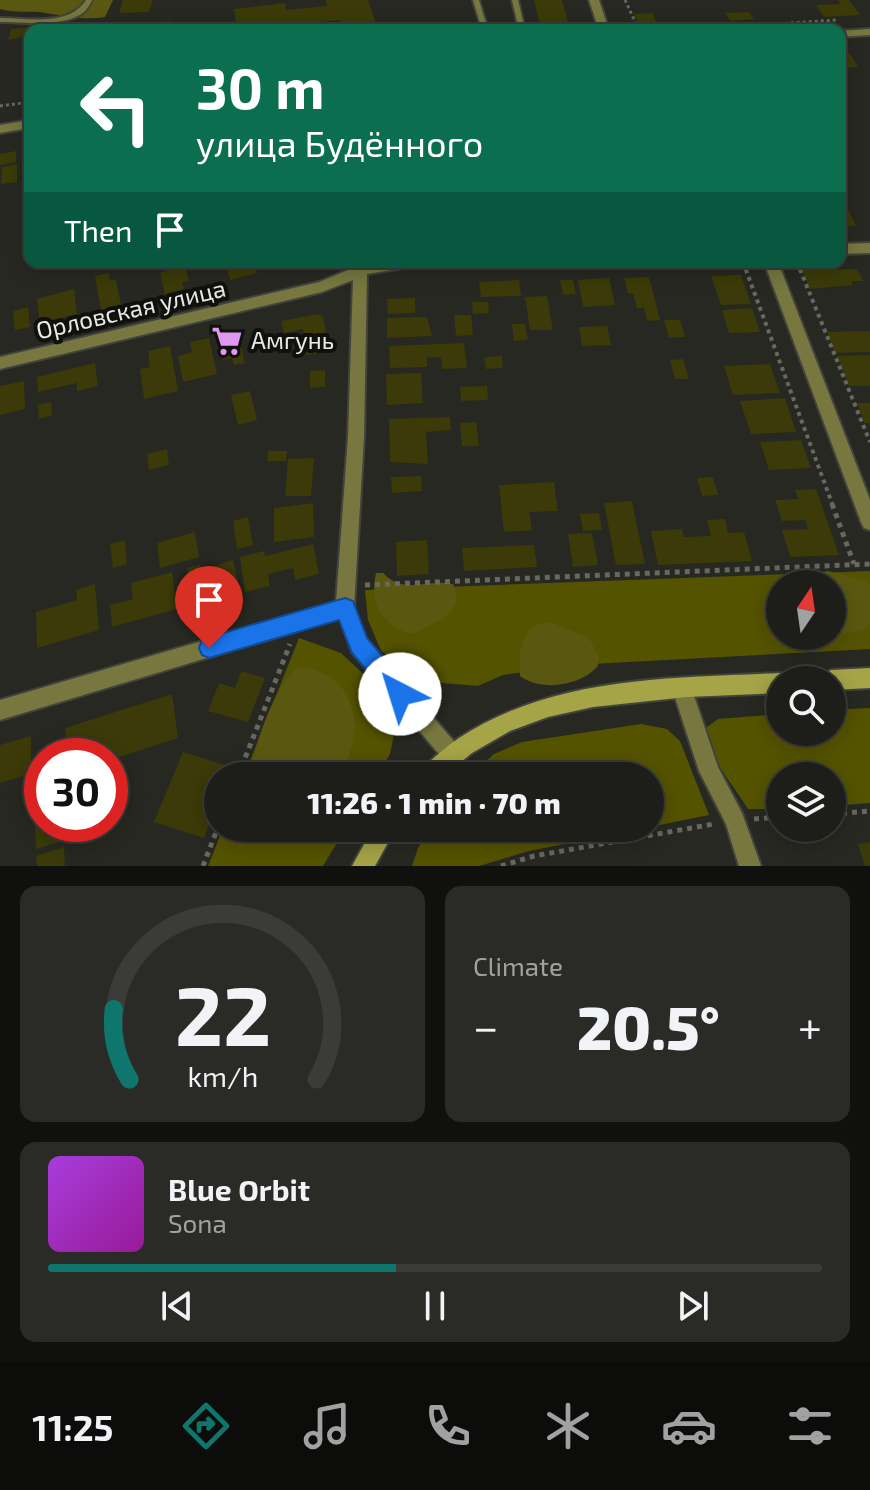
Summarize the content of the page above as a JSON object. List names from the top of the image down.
{
  "streets": {
    "street": ["Орловская улица"]
  },
  "places": {
    "supermarket": ["Амгунь"]
  },
  "north": "top",
  "page": {
    "turn": ["30 m", "улица Будённого"],
    "then": "Then",
    "limit": "30",
    "trip": "11:26 · 1 min · 70 m",
    "tile": "Climate",
    "heat": ["−", "20.5°", "+"],
    "song": ["Blue Orbit", "Sona"],
    "tabs": "11:25",
    "gauge": ["22", "km/h"]
  }
}
